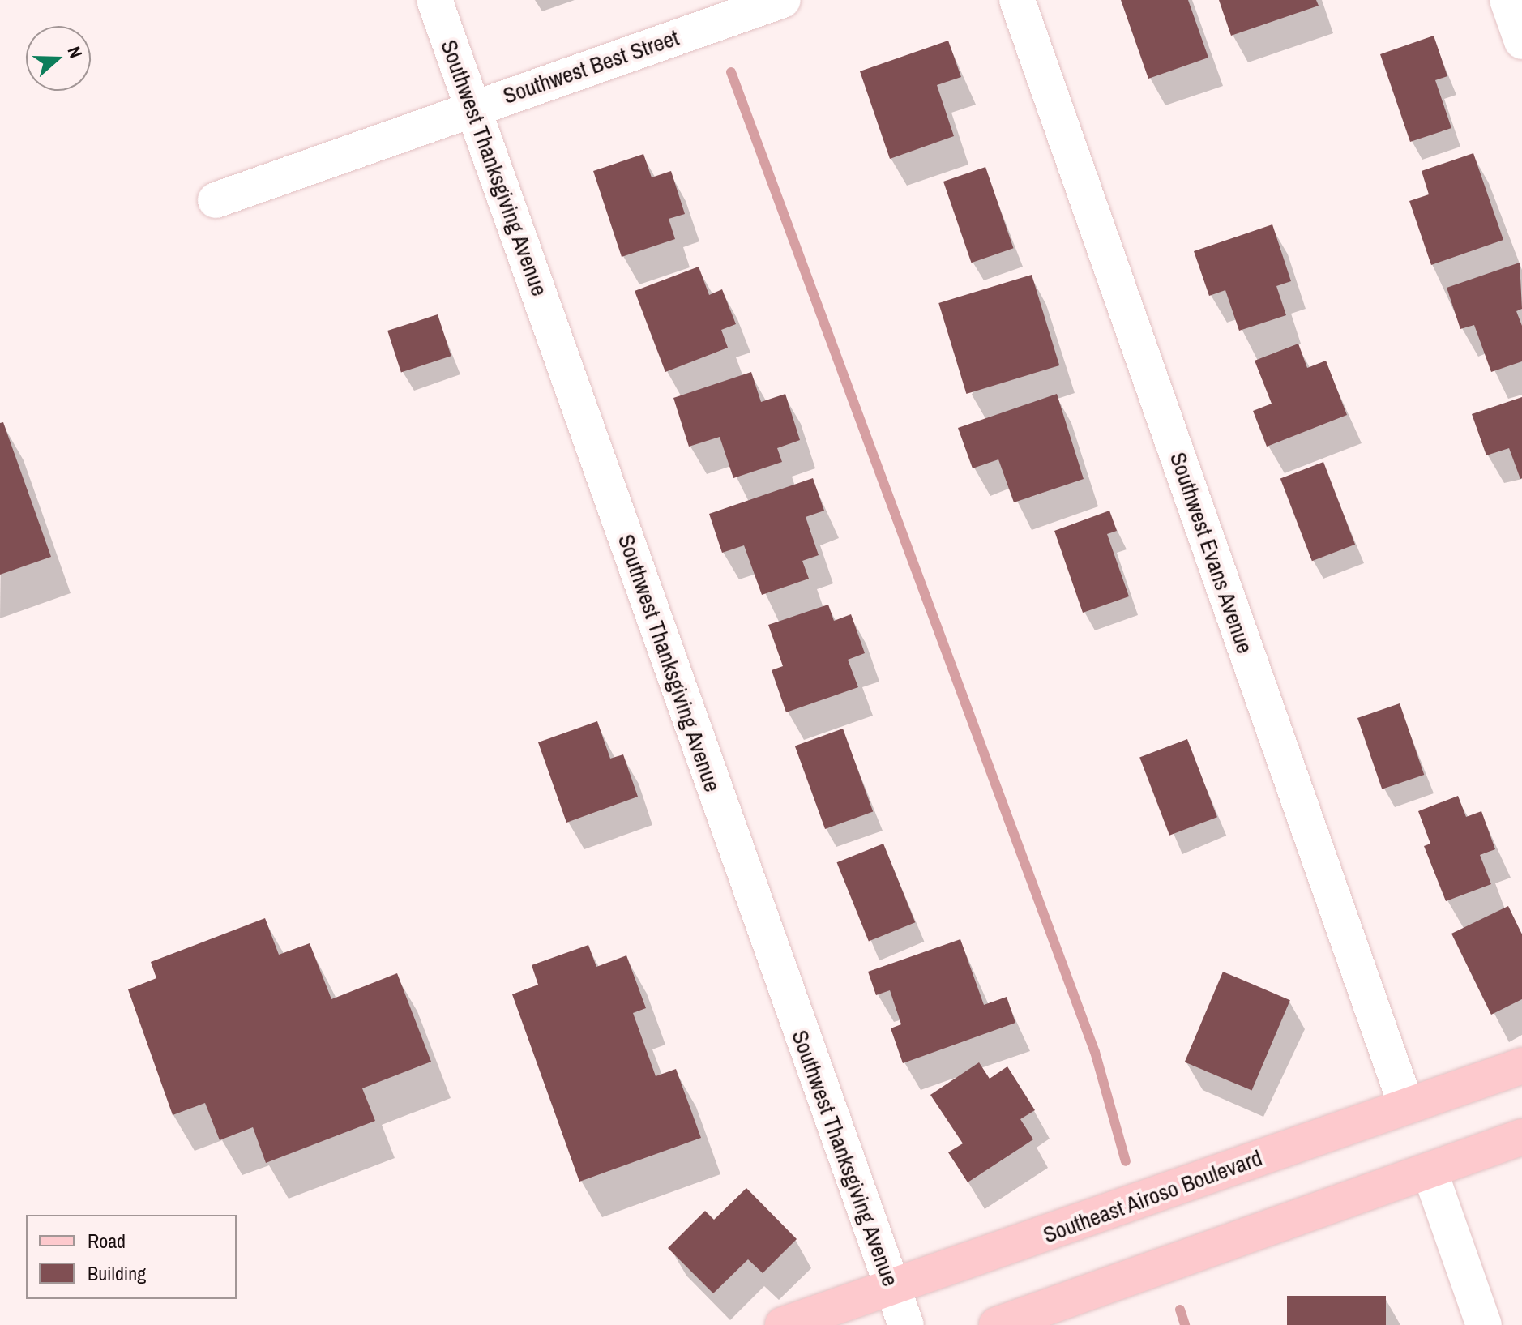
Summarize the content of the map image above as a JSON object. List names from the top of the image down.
{
  "streets": {
    "main road": ["Southeast Airoso Boulevard"],
    "street": ["Southwest Best Street", "Southwest Thanksgiving Avenue", "Southwest Evans Avenue"]
  },
  "crossings": [
    ["Southwest Best Street", "Southwest Thanksgiving Avenue"],
    ["Southwest Thanksgiving Avenue", "Southeast Airoso Boulevard"],
    ["Southwest Evans Avenue", "Southeast Airoso Boulevard"]
  ],
  "legend": ["Road", "Building"],
  "north": "right"
}
